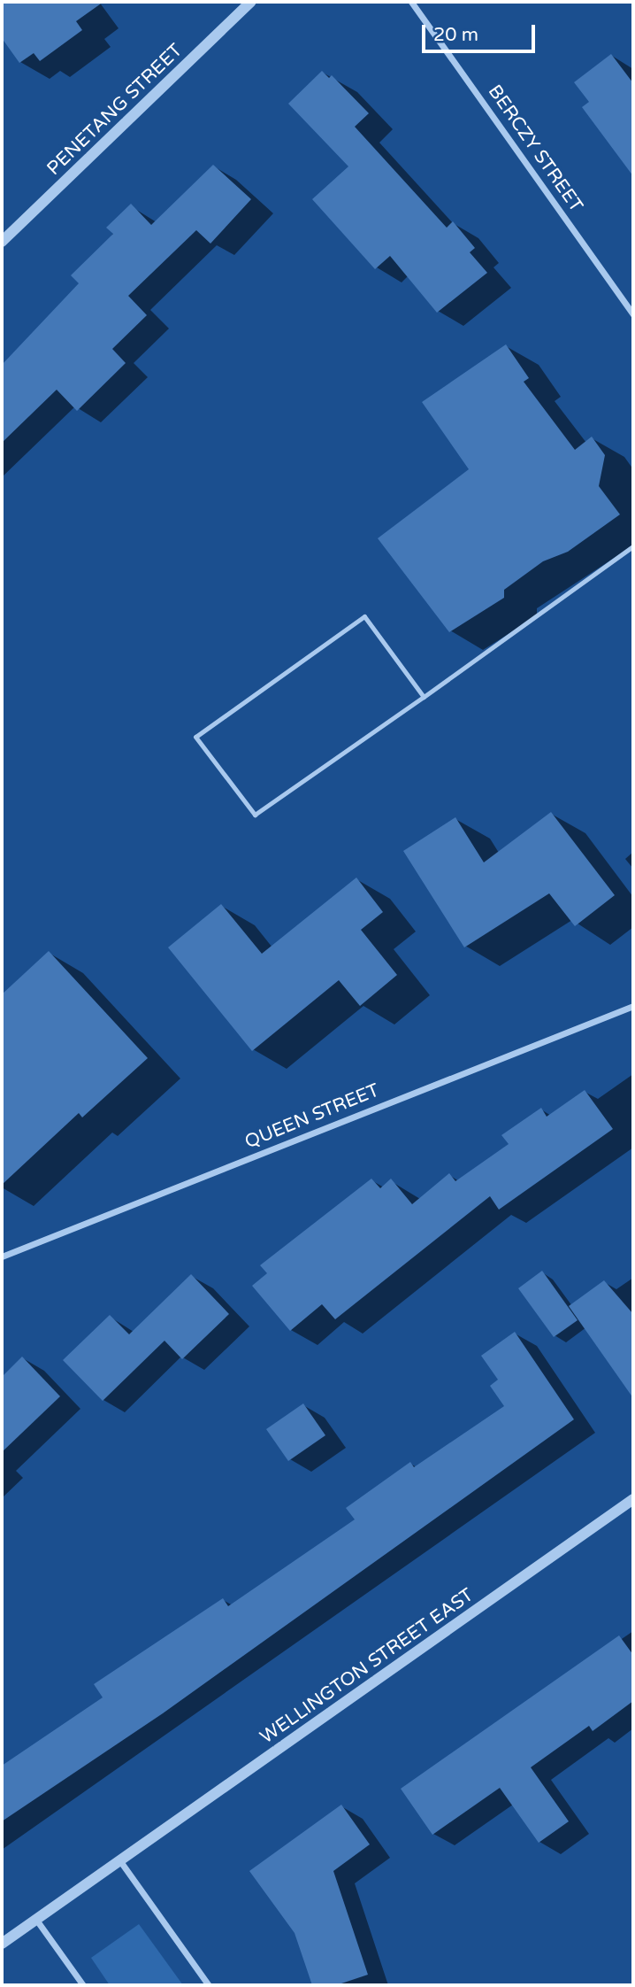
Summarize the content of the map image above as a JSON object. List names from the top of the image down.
{
  "streets": {
    "street": [
      "PENETANG STREET",
      "BERCZY STREET",
      "QUEEN STREET",
      "WELLINGTON STREET EAST"
    ]
  },
  "scale_bar": "20 m"
}
